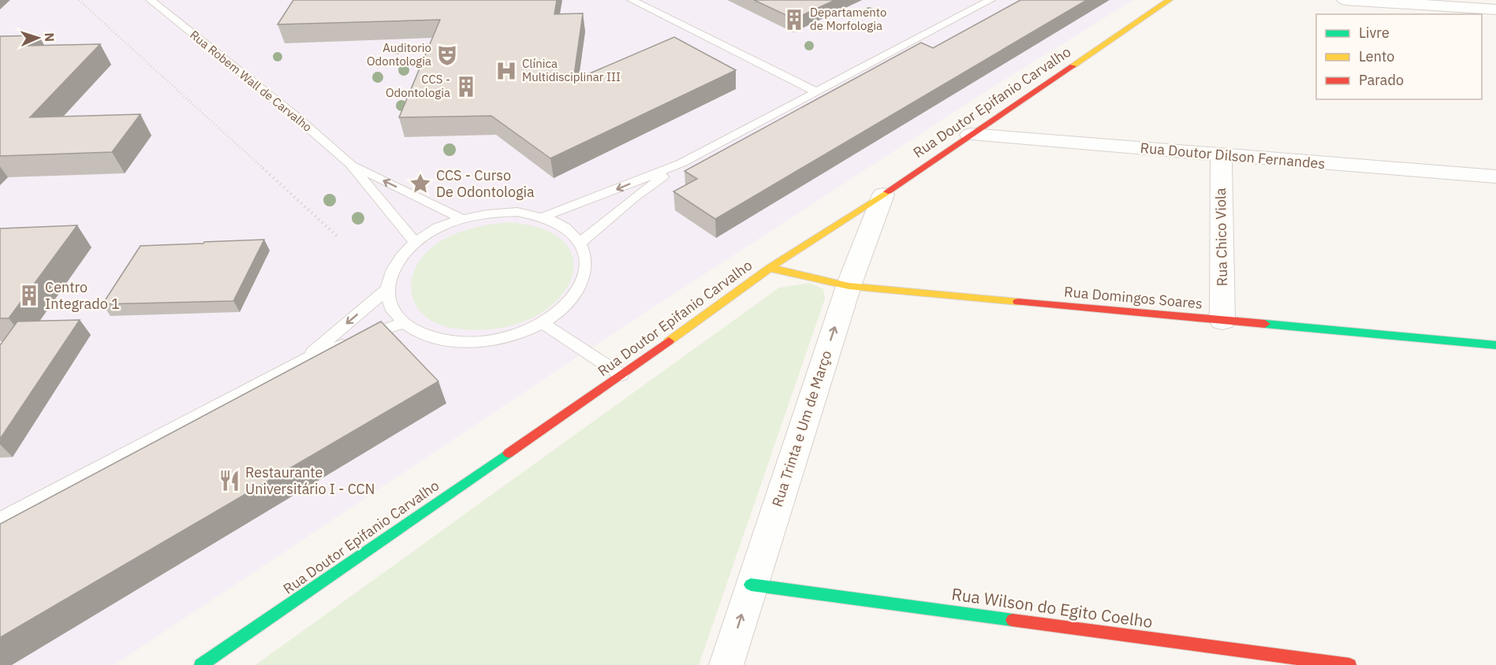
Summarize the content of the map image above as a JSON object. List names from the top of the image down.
{
  "streets": {
    "street": [
      "Rua Doutor Epifanio Carvalho",
      "Rua Doutor Dilson Fernandes",
      "Rua Chico Viola",
      "Rua Domingos Soares",
      "Rua Trinta e Um de Março",
      "Rua Wilson do Egito Coelho"
    ],
    "lane": ["Rua Robem Wall de Carvalho"]
  },
  "crossings": [
    ["Rua Doutor Epifanio Carvalho", "Rua Doutor Dilson Fernandes"],
    ["Rua Doutor Epifanio Carvalho", "Rua Domingos Soares"],
    ["Rua Doutor Epifanio Carvalho", "Rua Trinta e Um de Março"],
    ["Rua Doutor Dilson Fernandes", "Rua Chico Viola"],
    ["Rua Chico Viola", "Rua Domingos Soares"],
    ["Rua Domingos Soares", "Rua Trinta e Um de Março"],
    ["Rua Trinta e Um de Março", "Rua Wilson do Egito Coelho"]
  ],
  "one_way": ["Rua Trinta e Um de Março"],
  "places": {
    "building": ["Departamento de Morfologia", "CCS - Odontologia", "Centro Integrado 1"],
    "theatre": ["Auditorio Odontologia"],
    "hospital": ["Clínica Multidisciplinar III"],
    "place": ["CCS - Curso De Odontologia"],
    "restaurant": ["Restaurante Universitário I - CCN"]
  },
  "legend": ["Livre", "Lento", "Parado"],
  "north": "right"
}
